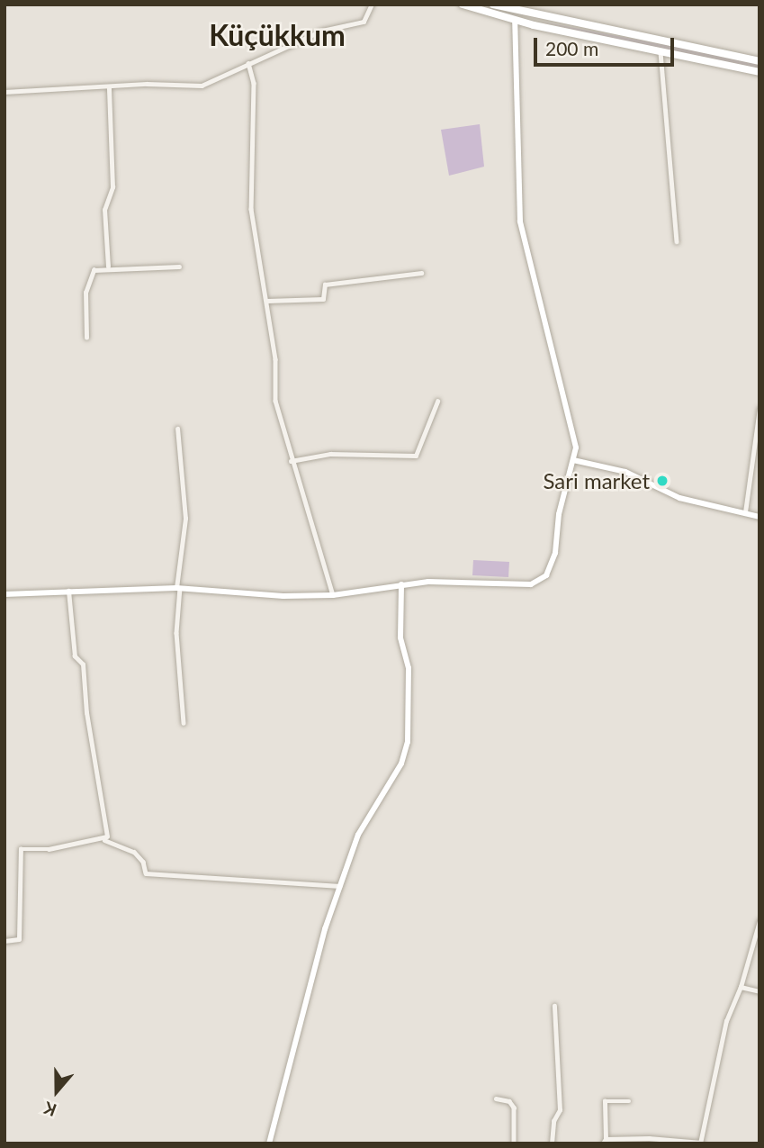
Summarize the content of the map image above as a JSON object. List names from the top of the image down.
{
  "districts": ["Küçükkum"],
  "places": ["Sari market"],
  "scale_bar": "200 m",
  "north": "bottom"
}
